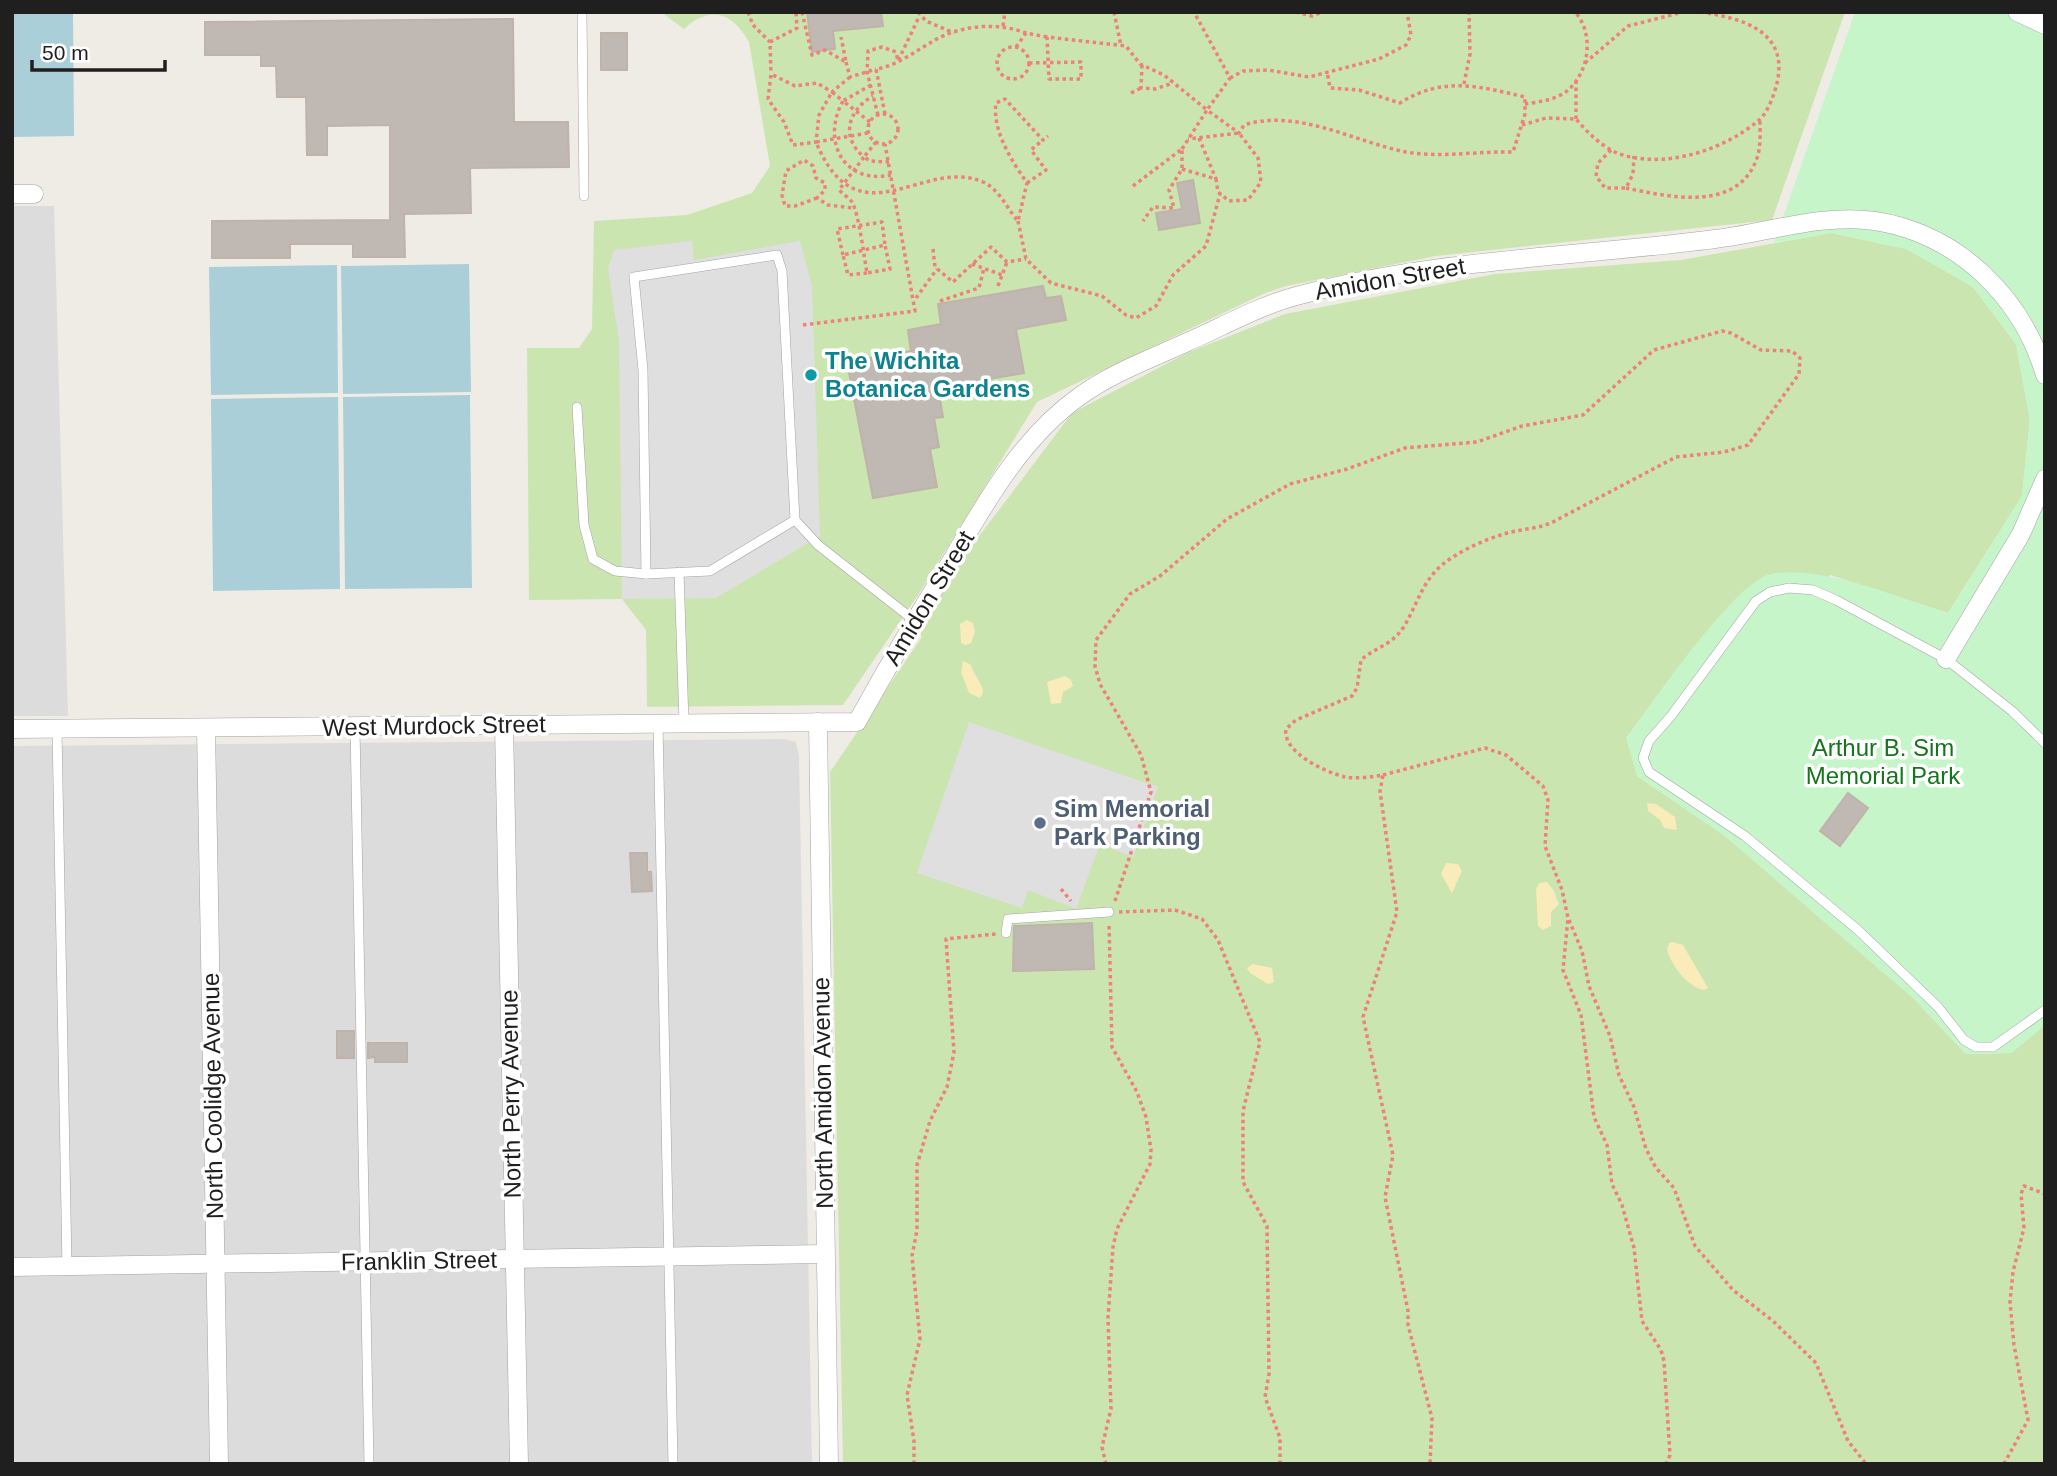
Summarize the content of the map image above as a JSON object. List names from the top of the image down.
{
  "streets": {
    "street": [
      "Amidon Street",
      "West Murdock Street",
      "North Amidon Avenue",
      "North Perry Avenue",
      "North Coolidge Avenue",
      "Franklin Street"
    ]
  },
  "crossings": [
    ["Amidon Street", "West Murdock Street"],
    ["West Murdock Street", "North Amidon Avenue"],
    ["West Murdock Street", "North Perry Avenue"],
    ["West Murdock Street", "North Coolidge Avenue"],
    ["North Amidon Avenue", "Franklin Street"],
    ["North Perry Avenue", "Franklin Street"],
    ["North Coolidge Avenue", "Franklin Street"]
  ],
  "parks": ["Arthur B. Sim Memorial Park"],
  "places": ["The Wichita Botanica Gardens", "Sim Memorial Park Parking"],
  "scale_bar": "50 m"
}
